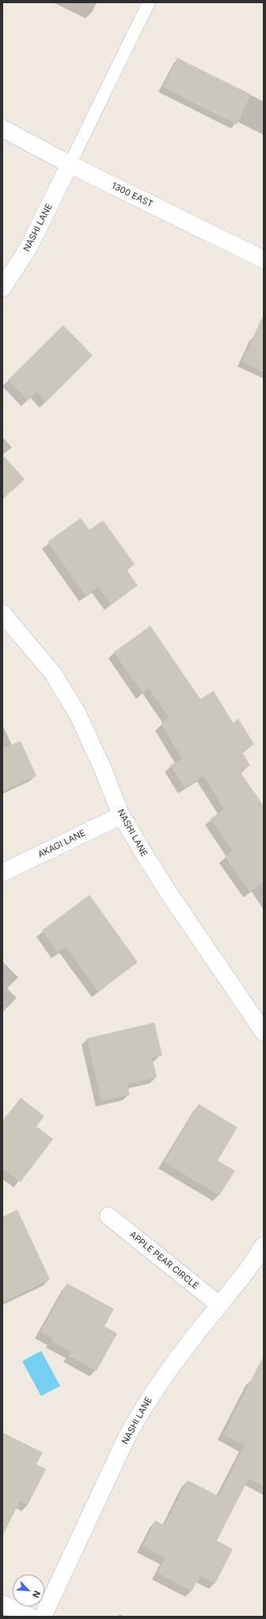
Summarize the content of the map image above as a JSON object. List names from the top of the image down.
{
  "streets": {
    "street": [
      "1300 EAST",
      "NASHI LANE",
      "AKAGI LANE",
      "APPLE PEAR CIRCLE"
    ]
  },
  "crossings": [
    ["1300 EAST", "NASHI LANE"],
    ["NASHI LANE", "AKAGI LANE"],
    ["NASHI LANE", "APPLE PEAR CIRCLE"]
  ],
  "north": "bottom right"
}
